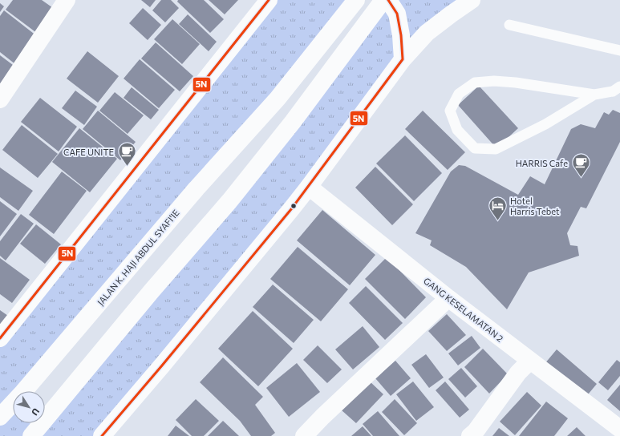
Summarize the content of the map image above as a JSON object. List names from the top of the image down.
{
  "streets": {
    "street": ["JALAN K. HAJI ABDUL SYAFI'IE", "GANG KESELAMATAN 2"]
  },
  "places": {
    "cafe": ["CAFE UNITE", "HARRIS Cafe"],
    "hotel": ["Hotel Harris Tebet"]
  },
  "lines": ["transit line 5N"],
  "north": "bottom right"
}
